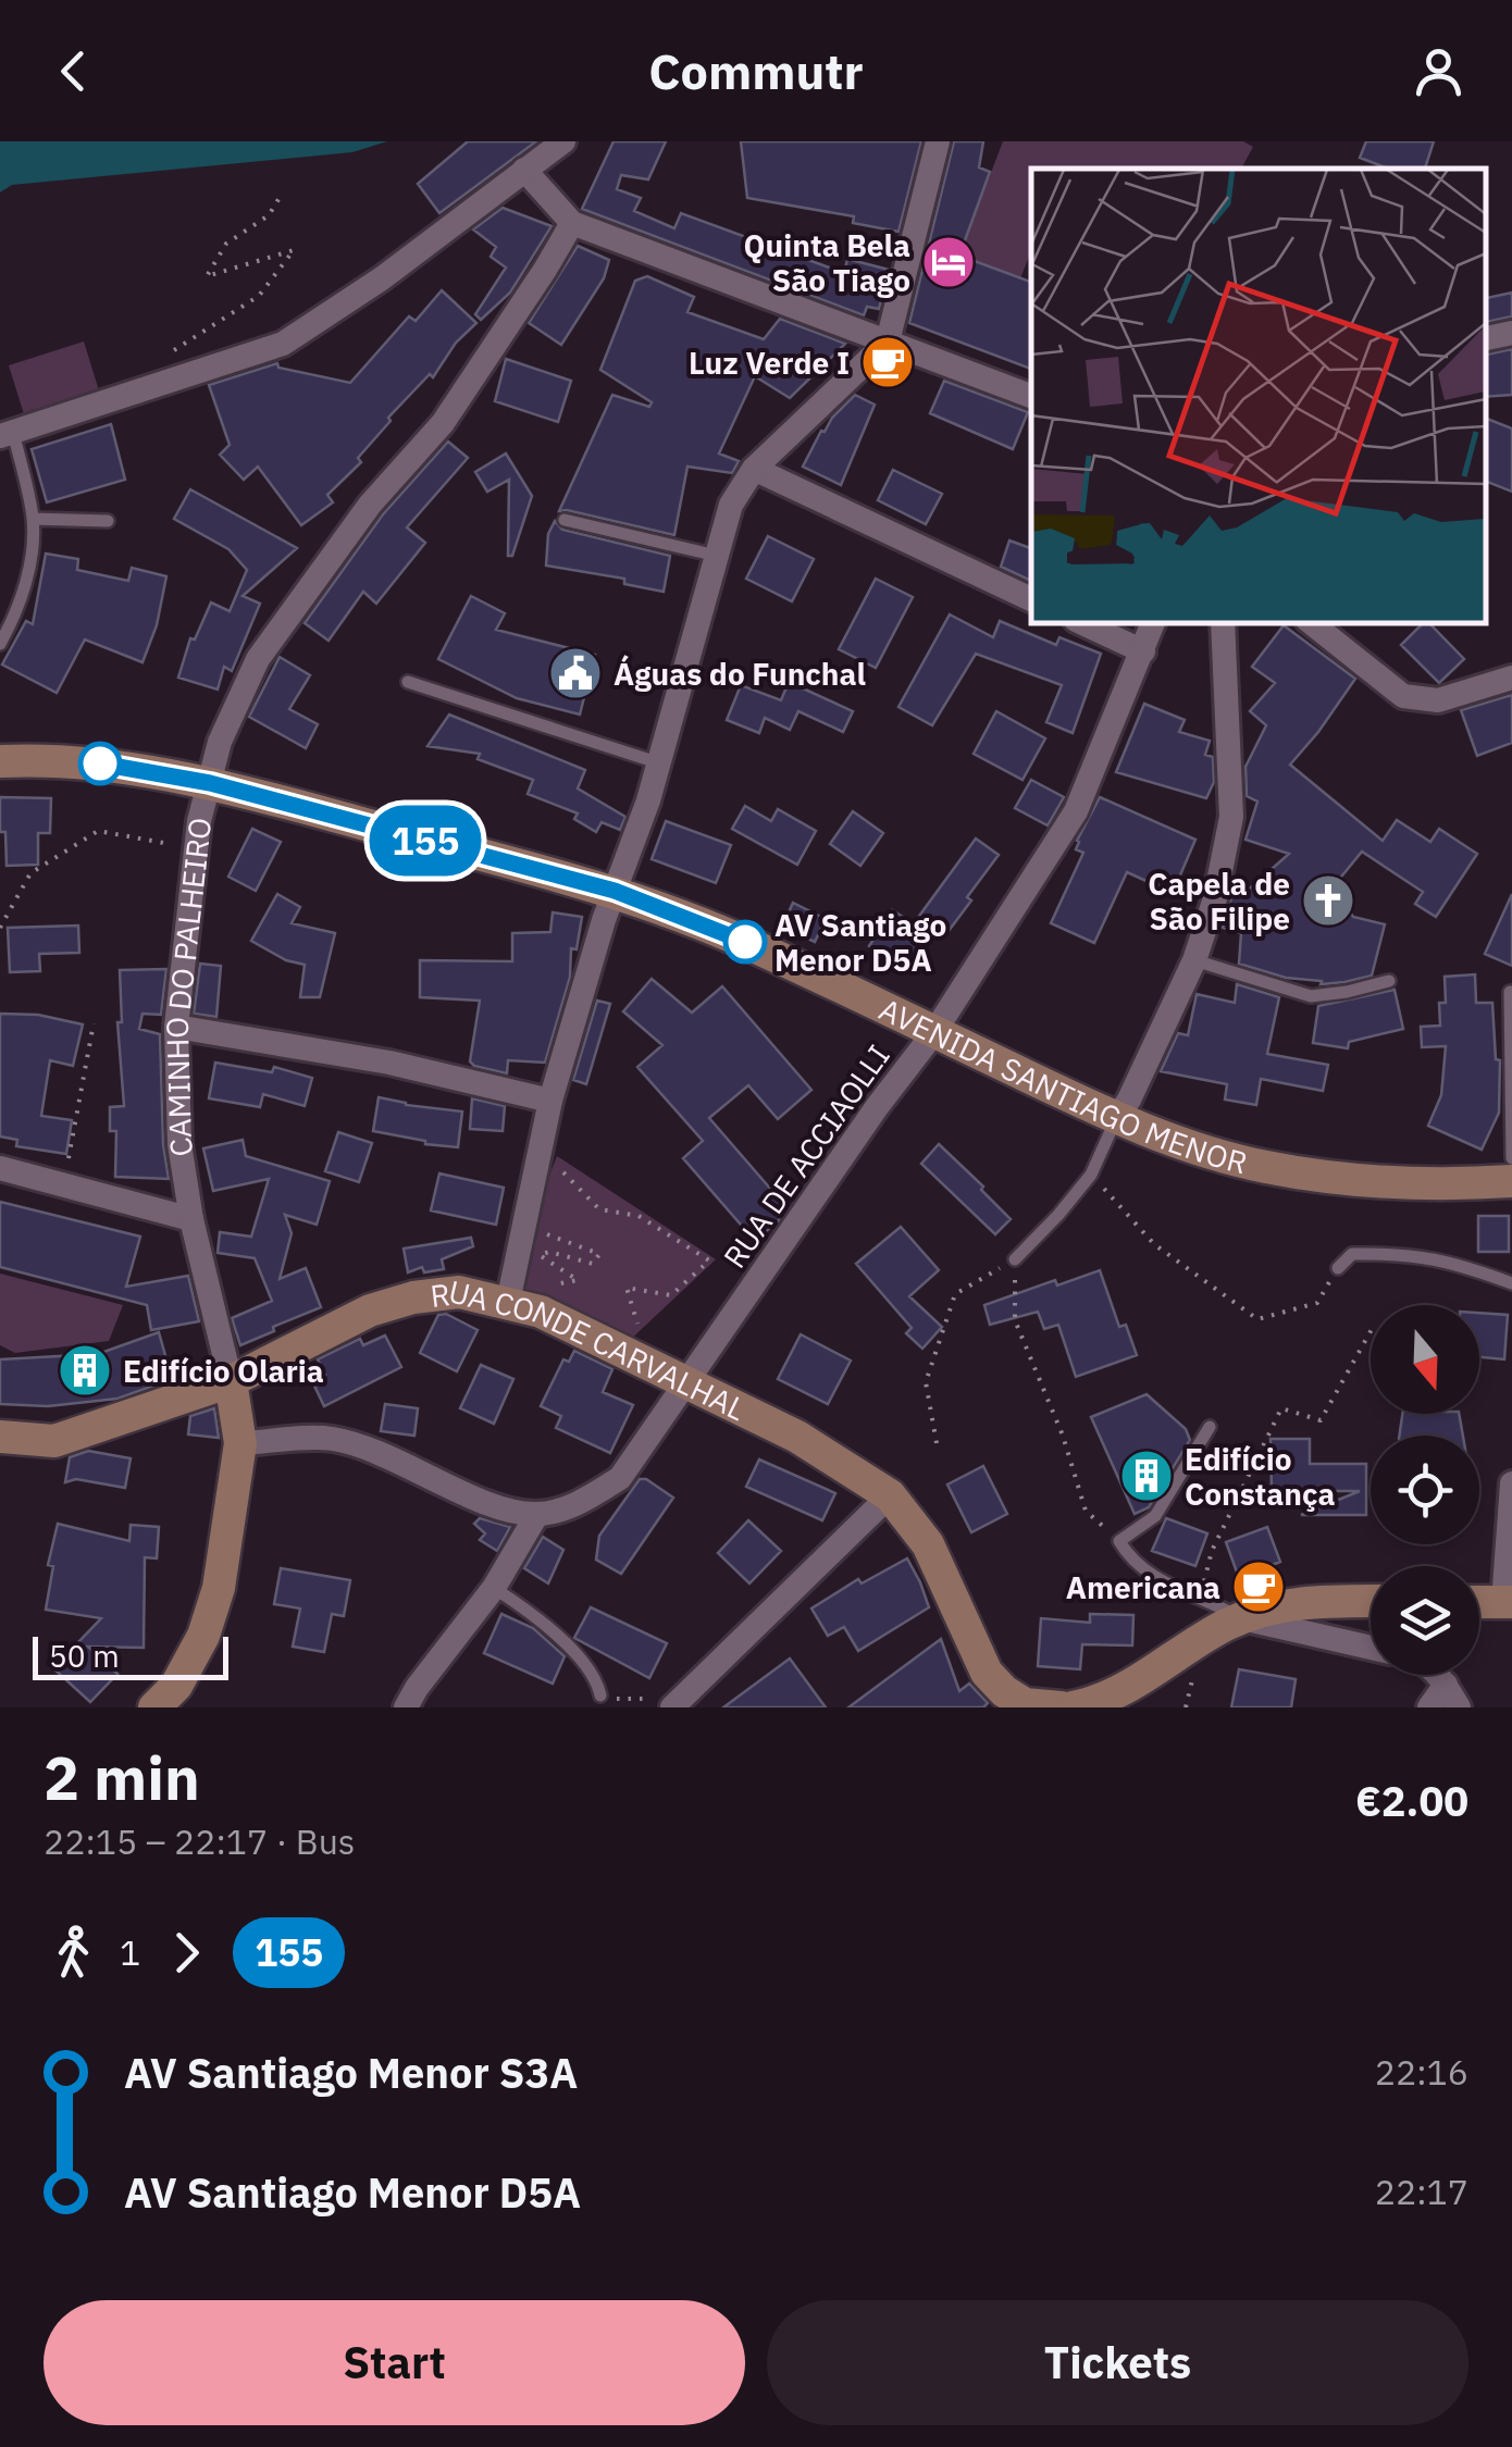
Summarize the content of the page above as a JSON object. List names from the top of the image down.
{
  "streets": {
    "street": [
      "CAMINHO DO PALHEIRO",
      "AVENIDA SANTIAGO MENOR",
      "RUA DE ACCIAOLLI",
      "RUA CONDE CARVALHAL"
    ]
  },
  "crossings": [
    ["CAMINHO DO PALHEIRO", "AVENIDA SANTIAGO MENOR"],
    ["CAMINHO DO PALHEIRO", "RUA CONDE CARVALHAL"],
    ["AVENIDA SANTIAGO MENOR", "RUA DE ACCIAOLLI"],
    ["RUA DE ACCIAOLLI", "RUA CONDE CARVALHAL"]
  ],
  "places": {
    "hotel": ["Quinta Bela São Tiago"],
    "cafe": ["Luz Verde I", "Americana"],
    "public building": ["Águas do Funchal"],
    "church": ["Capela de São Filipe"],
    "other": ["AV Santiago Menor D5A"],
    "building": ["Edifício Olaria", "Edifício Constança"]
  },
  "lines": ["bus line 155"],
  "scale_bar": "50 m",
  "north": "bottom",
  "page": {
    "header": "Commutr",
    "on_map": "155",
    "scale": "50 m",
    "heading": ["2 min", "22:15 – 22:17 · Bus", "€2.00"],
    "legs": ["1", "155"],
    "list": [
      {
        "name": "AV Santiago Menor S3A",
        "value": "22:16"
      },
      {
        "name": "AV Santiago Menor D5A",
        "value": "22:17"
      }
    ],
    "buttons": ["Start", "Tickets"]
  }
}
